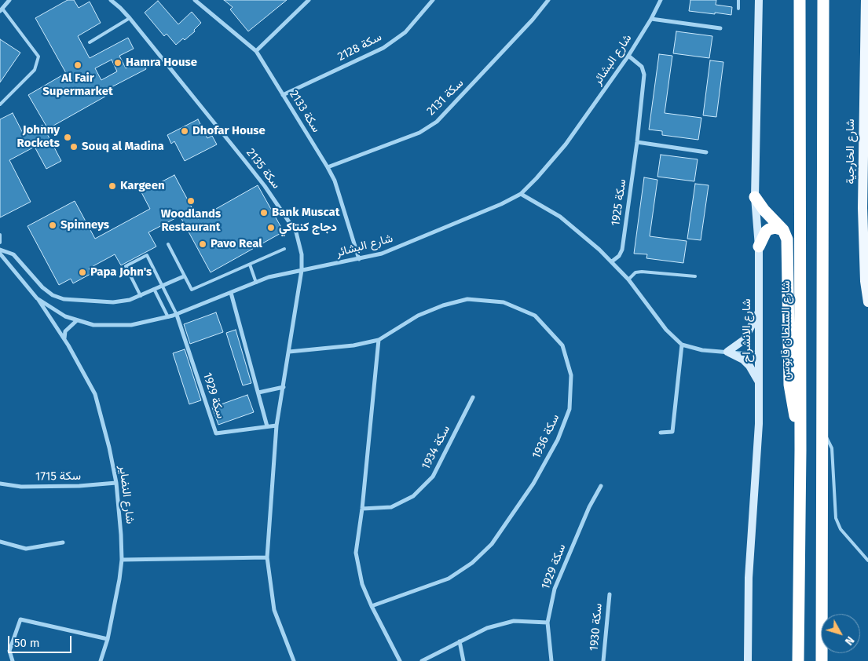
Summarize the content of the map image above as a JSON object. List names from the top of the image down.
{
  "streets": {
    "highway": ["شارع السلطان قابوس"],
    "main road": ["شارع الخارجية"],
    "street": [
      "سكة 2128",
      "شارع البشائر",
      "سكة 2131",
      "سكة 2133",
      "سكة 2135",
      "سكة 1925",
      "شارع الانشراح",
      "سكة 1929",
      "سكة 1936",
      "سكة 1934",
      "سكة 1715",
      "شارع النضاير",
      "سكة 1930"
    ]
  },
  "crossings": [
    ["سكة 2128", "سكة 2133"],
    ["شارع البشائر", "سكة 2133"],
    ["شارع البشائر", "سكة 2135"],
    ["شارع البشائر", "سكة 1925"],
    ["شارع البشائر", "سكة 1929"],
    ["شارع البشائر", "شارع النضاير"],
    ["سكة 2131", "سكة 2133"],
    ["سكة 1715", "شارع النضاير"]
  ],
  "places": [
    "Hamra House",
    "Al Fair Supermarket",
    "Dhofar House",
    "Johnny Rockets",
    "Souq al Madina",
    "Kargeen",
    "Woodlands Restaurant",
    "Bank Muscat",
    "Spinneys",
    "دجاج كنتاكي",
    "Pavo Real",
    "Papa John's"
  ],
  "scale_bar": "50 m",
  "north": "bottom right"
}
